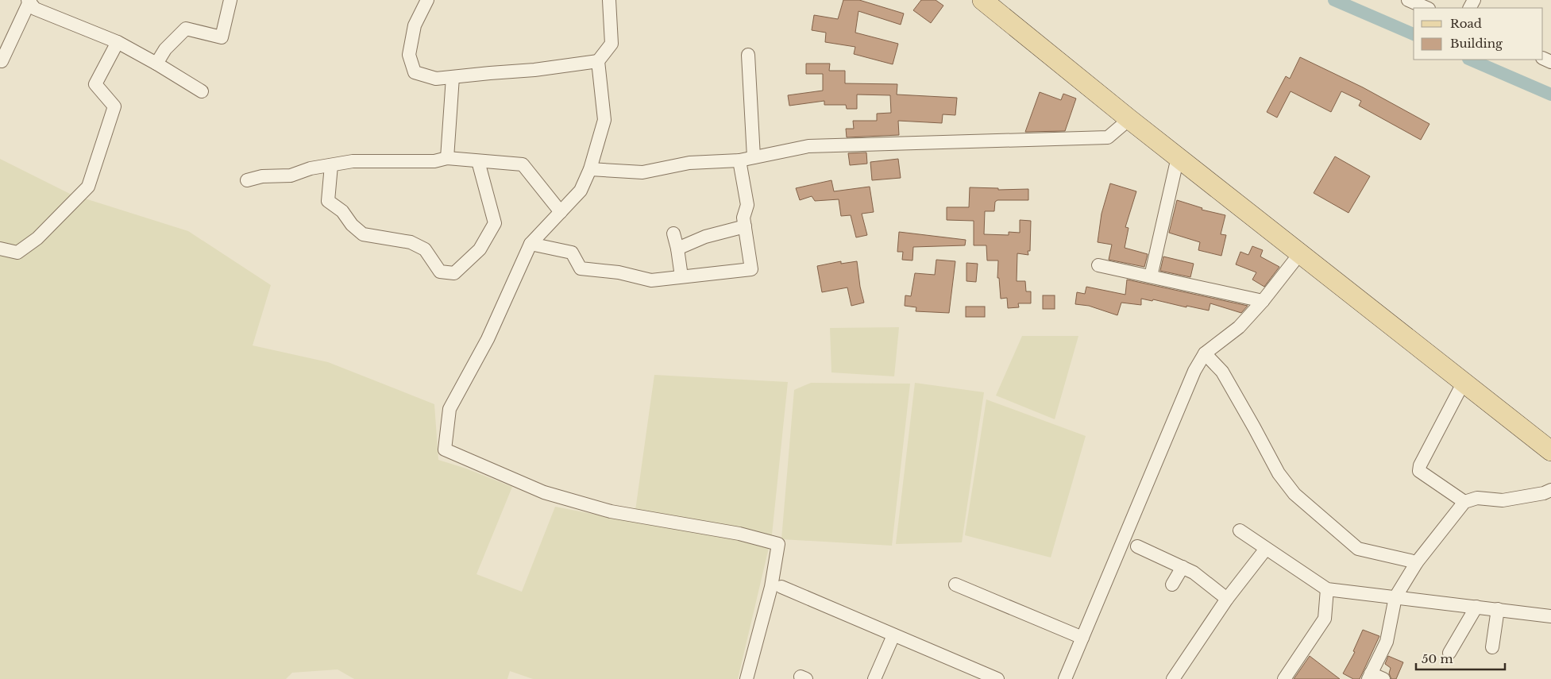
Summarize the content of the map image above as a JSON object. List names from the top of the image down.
{
  "legend": ["Road", "Building"],
  "scale_bar": "50 m"
}
